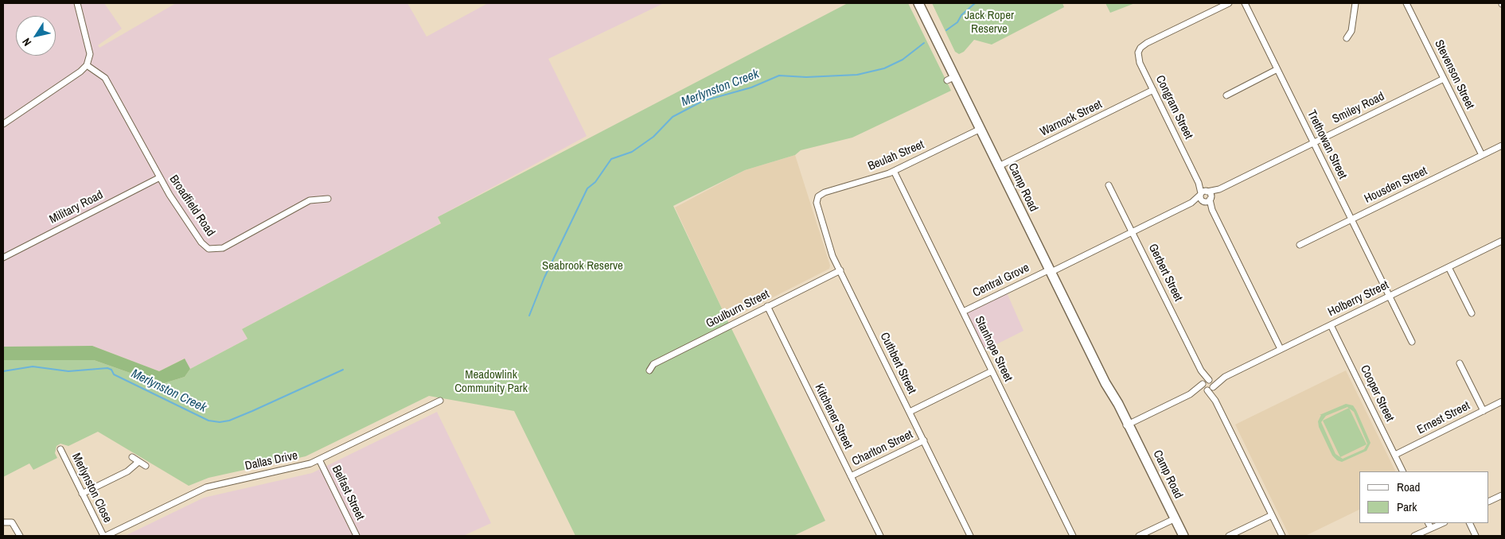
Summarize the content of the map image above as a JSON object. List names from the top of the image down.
{
  "streets": {
    "main road": ["Camp Road"],
    "street": [
      "Stevenson Street",
      "Congram Street",
      "Smiley Road",
      "Warnock Street",
      "Trethowan Street",
      "Beulah Street",
      "Housden Street",
      "Broadfield Road",
      "Military Road",
      "Gerbert Street",
      "Central Grove",
      "Holberry Street",
      "Goulburn Street",
      "Stanhope Street",
      "Cuthbert Street",
      "Cooper Street",
      "Kitchener Street",
      "Ernest Street",
      "Charlton Street",
      "Dallas Drive",
      "Merlynston Close",
      "Belfast Street"
    ]
  },
  "crossings": [
    ["Stevenson Street", "Smiley Road"],
    ["Stevenson Street", "Housden Street"],
    ["Congram Street", "Smiley Road"],
    ["Congram Street", "Warnock Street"],
    ["Smiley Road", "Trethowan Street"],
    ["Warnock Street", "Camp Road"],
    ["Trethowan Street", "Housden Street"],
    ["Trethowan Street", "Holberry Street"],
    ["Beulah Street", "Camp Road"],
    ["Beulah Street", "Stanhope Street"],
    ["Beulah Street", "Cuthbert Street"],
    ["Camp Road", "Central Grove"],
    ["Camp Road", "Holberry Street"],
    ["Broadfield Road", "Military Road"],
    ["Gerbert Street", "Holberry Street"],
    ["Central Grove", "Stanhope Street"],
    ["Holberry Street", "Cooper Street"],
    ["Goulburn Street", "Cuthbert Street"],
    ["Goulburn Street", "Kitchener Street"],
    ["Cuthbert Street", "Charlton Street"],
    ["Cooper Street", "Ernest Street"],
    ["Kitchener Street", "Charlton Street"],
    ["Dallas Drive", "Merlynston Close"],
    ["Dallas Drive", "Belfast Street"]
  ],
  "water": ["Merlynston Creek"],
  "parks": ["Jack Roper Reserve", "Seabrook Reserve", "Meadowlink Community Park"],
  "legend": ["Road", "Park"],
  "north": "bottom left"
}
